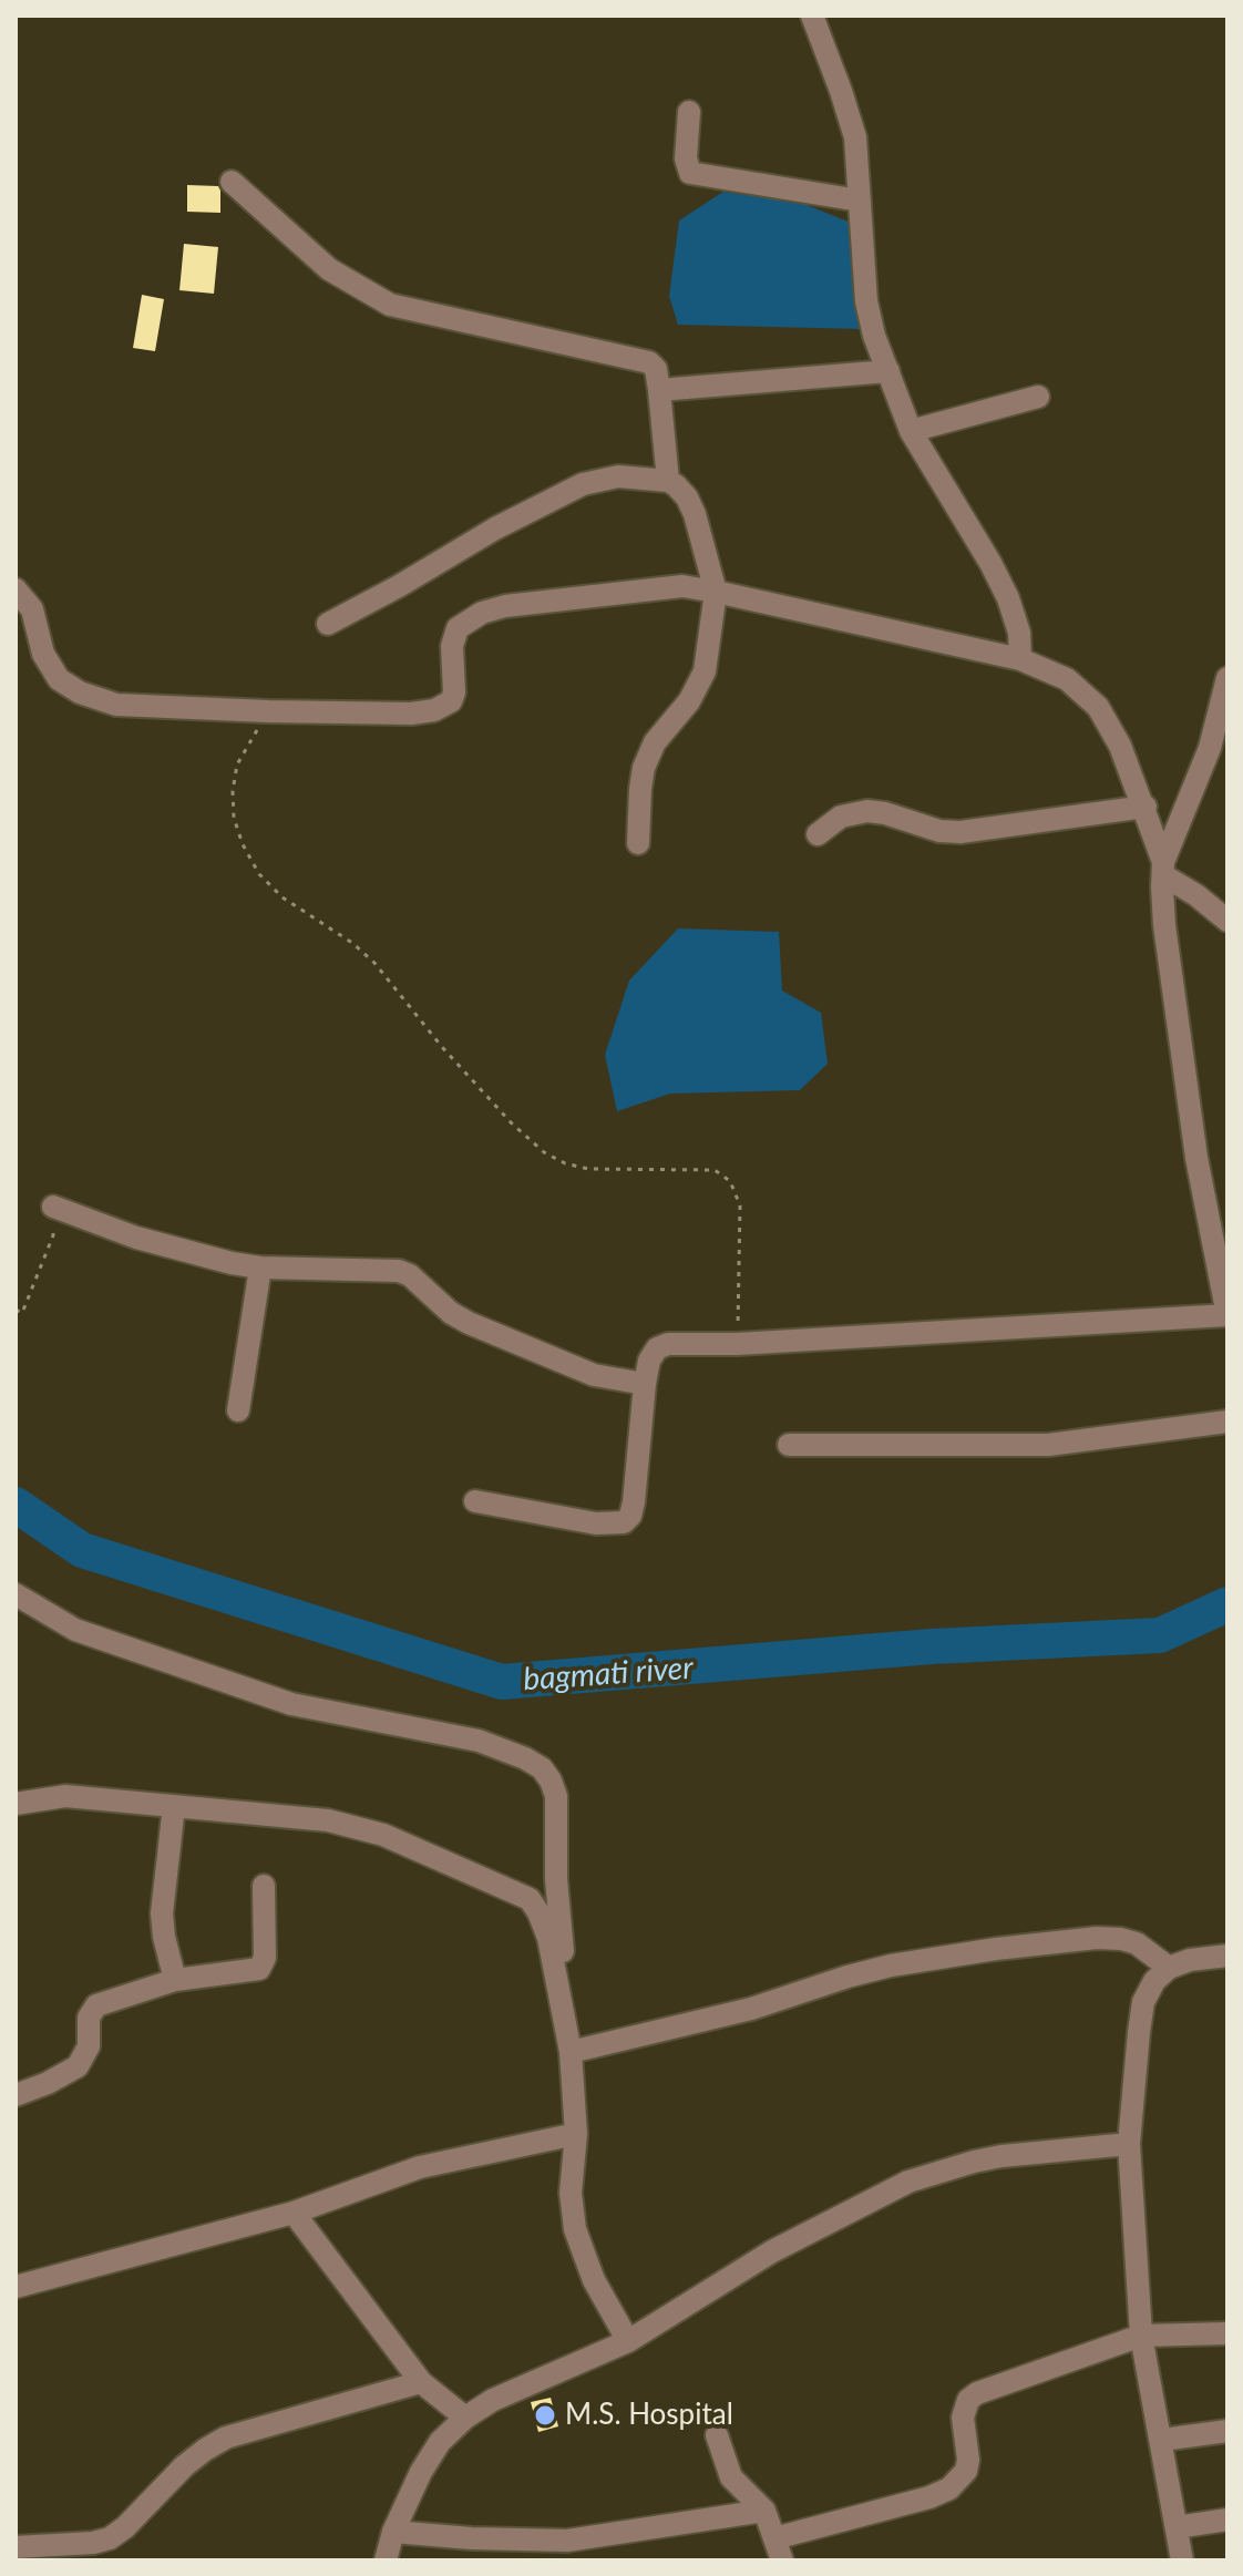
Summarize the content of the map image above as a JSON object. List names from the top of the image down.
{
  "water": ["bagmati river"],
  "places": ["M.S. Hospital"]
}
